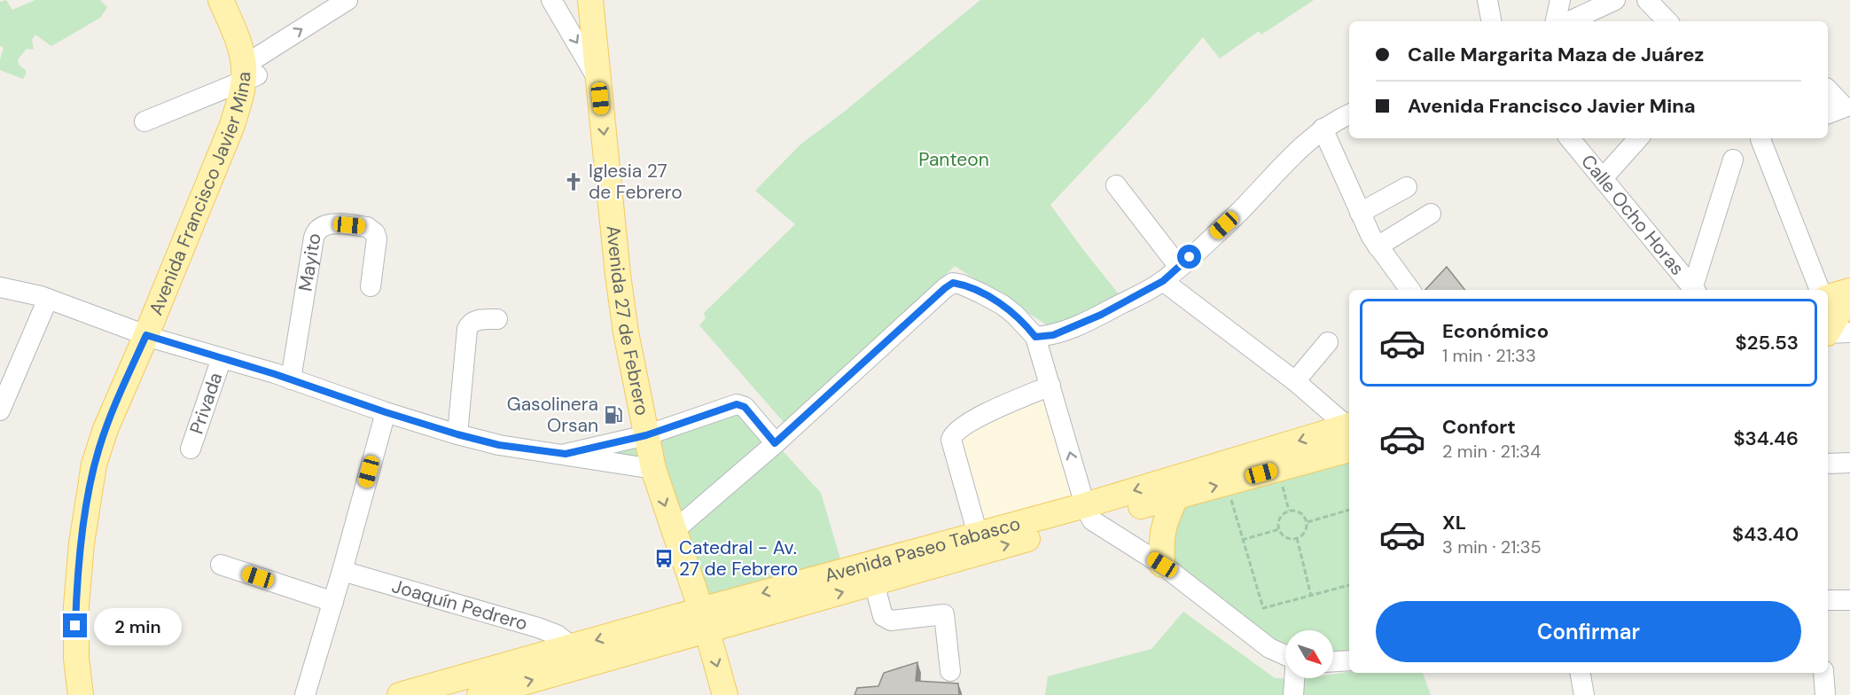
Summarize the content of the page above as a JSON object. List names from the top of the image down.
{
  "streets": {
    "main road": ["Avenida Francisco Javier Mina", "Avenida 27 de Febrero", "Avenida Paseo Tabasco"],
    "street": [
      "Calle Ocho Horas",
      "Mayito",
      "Privada",
      "Joaquín Pedrero"
    ]
  },
  "crossings": [
    ["Avenida 27 de Febrero", "Avenida Paseo Tabasco"],
    ["Avenida Paseo Tabasco", "Joaquín Pedrero"]
  ],
  "one_way": ["Avenida 27 de Febrero"],
  "parks": ["Panteon"],
  "places": {
    "church": ["Iglesia 27 de Febrero"],
    "fuel station": ["Gasolinera Orsan"],
    "bus stop": ["Catedral - Av. 27 de Febrero"]
  },
  "north": "bottom right",
  "page": {
    "banner": ["Calle Margarita Maza de Juárez", "Avenida Francisco Javier Mina"],
    "list": [
      {
        "name": "Económico",
        "note": "1 min · 21:33",
        "value": "$25.53"
      },
      {
        "name": "Confort",
        "note": "2 min · 21:34",
        "value": "$34.46"
      },
      {
        "name": "XL",
        "note": "3 min · 21:35",
        "value": "$43.40"
      }
    ],
    "buttons": "Confirmar",
    "bubble": "2 min"
  }
}
